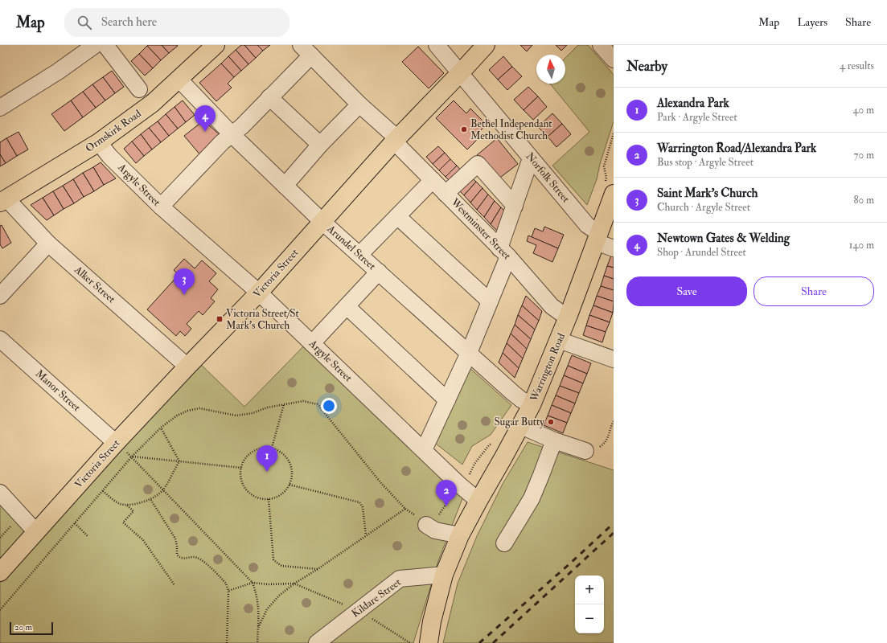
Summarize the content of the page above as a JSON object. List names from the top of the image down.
{
  "streets": {
    "main road": ["Ormskirk Road", "Victoria Street", "Warrington Road"],
    "street": [
      "Norfolk Street",
      "Argyle Street",
      "Westminster Street",
      "Arundel Street",
      "Alker Street",
      "Manor Street",
      "Kildare Street"
    ]
  },
  "crossings": [
    ["Ormskirk Road", "Argyle Street"],
    ["Ormskirk Road", "Arundel Street"],
    ["Ormskirk Road", "Alker Street"],
    ["Norfolk Street", "Victoria Street"],
    ["Norfolk Street", "Warrington Road"],
    ["Argyle Street", "Victoria Street"],
    ["Argyle Street", "Warrington Road"],
    ["Westminster Street", "Victoria Street"],
    ["Westminster Street", "Warrington Road"],
    ["Arundel Street", "Victoria Street"],
    ["Arundel Street", "Warrington Road"],
    ["Victoria Street", "Alker Street"],
    ["Victoria Street", "Manor Street"],
    ["Warrington Road", "Kildare Street"]
  ],
  "places": {
    "other": ["Bethel Independant Methodist Church", "Sugar Butty"],
    "transit": ["Victoria Street/St Mark's Church"]
  },
  "scale_bar": "20 m",
  "north": "top",
  "page": {
    "header": "Map",
    "search": "Search here",
    "nav": ["Map", "Layers", "Share"],
    "heading": ["Nearby", "4 results"],
    "list": [
      {
        "mark": "1",
        "name": "Alexandra Park",
        "note": "Park · Argyle Street",
        "value": "40 m"
      },
      {
        "mark": "2",
        "name": "Warrington Road/Alexandra Park",
        "note": "Bus stop · Argyle Street",
        "value": "70 m"
      },
      {
        "mark": "3",
        "name": "Saint Mark's Church",
        "note": "Church · Argyle Street",
        "value": "80 m"
      },
      {
        "mark": "4",
        "name": "Newtown Gates & Welding",
        "note": "Shop · Arundel Street",
        "value": "140 m"
      }
    ],
    "pins": [
      "4",
      "3",
      "1",
      "2"
    ],
    "buttons": ["Save", "Share"],
    "map_buttons": ["+", "−"],
    "scale": "20 m"
  }
}
